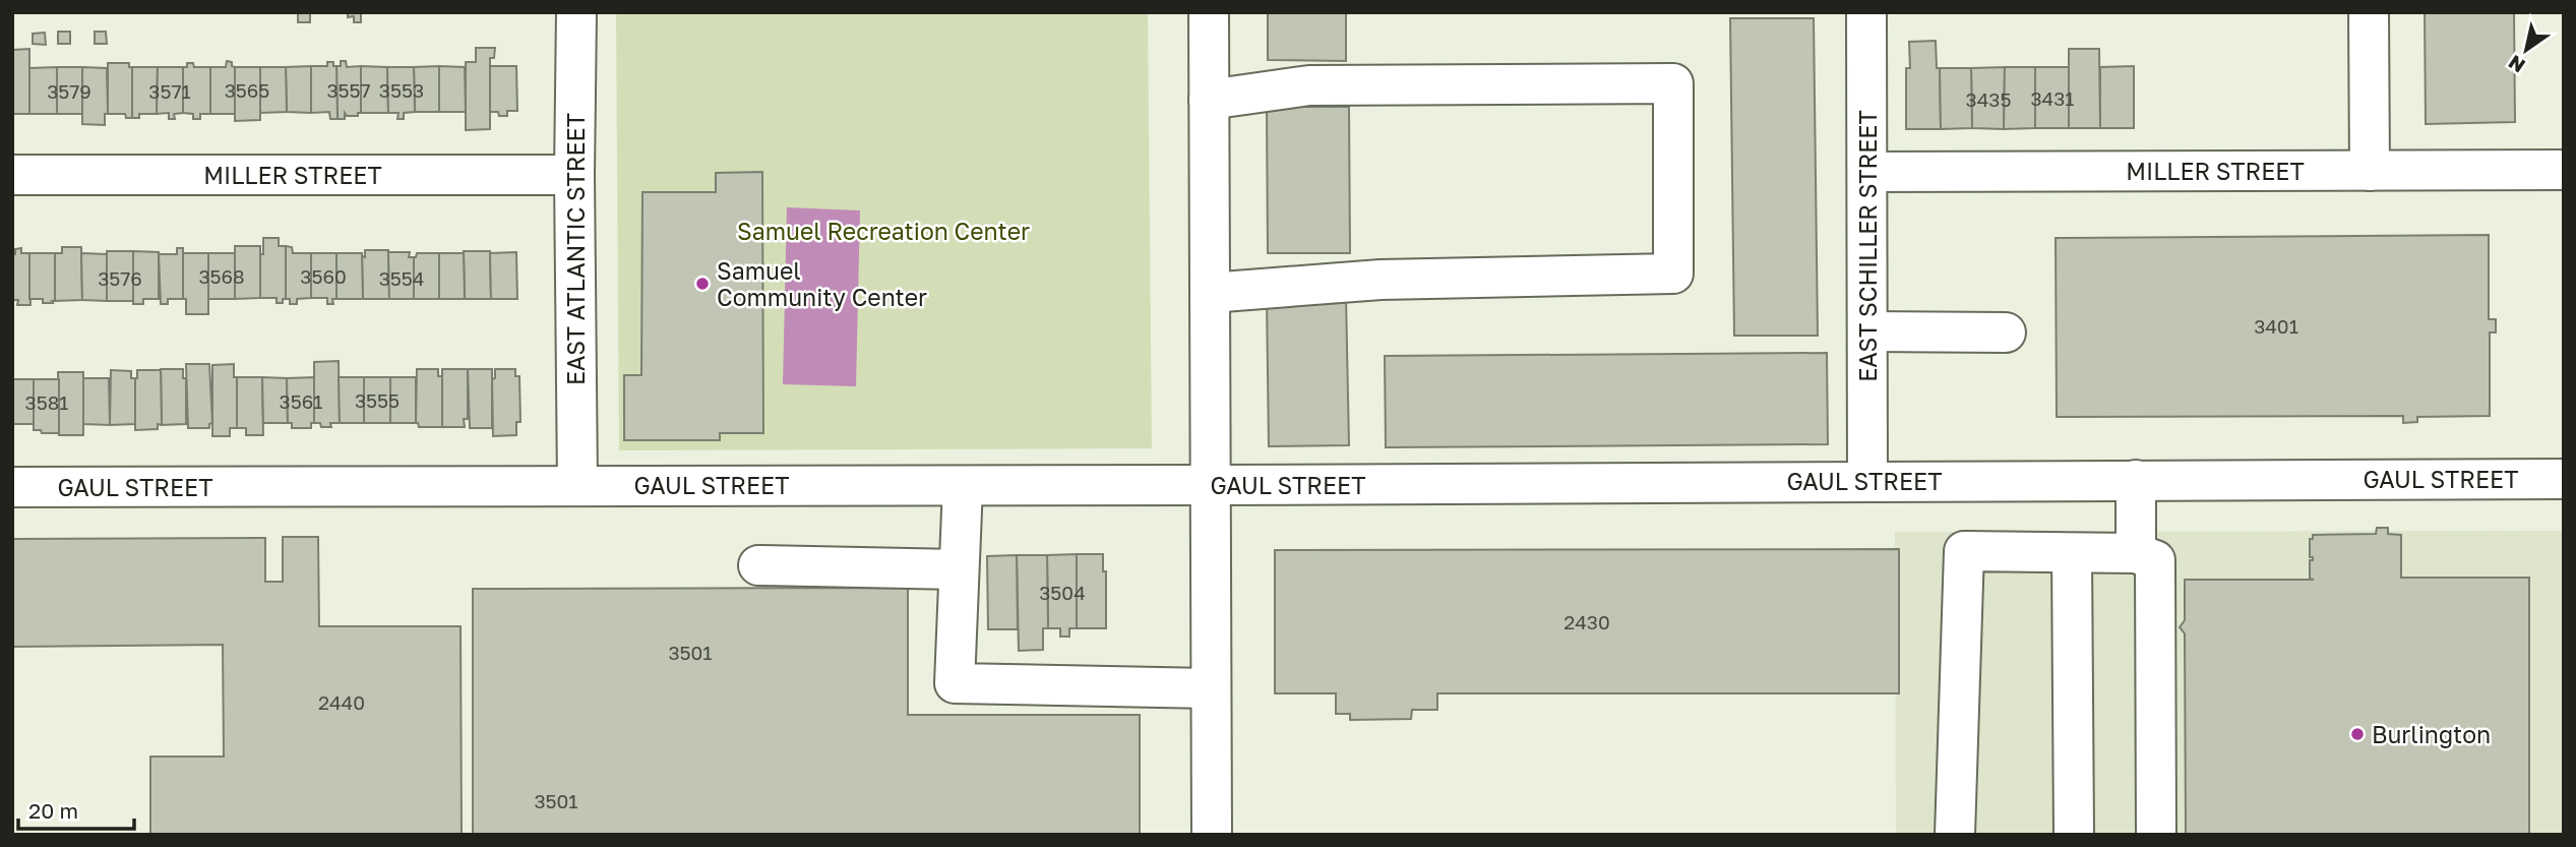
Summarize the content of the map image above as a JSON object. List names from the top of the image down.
{
  "streets": {
    "street": [
      "MILLER STREET",
      "EAST SCHILLER STREET",
      "EAST ATLANTIC STREET",
      "GAUL STREET"
    ]
  },
  "crossings": [
    ["MILLER STREET", "EAST SCHILLER STREET"],
    ["MILLER STREET", "EAST ATLANTIC STREET"],
    ["EAST SCHILLER STREET", "GAUL STREET"],
    ["EAST ATLANTIC STREET", "GAUL STREET"]
  ],
  "parks": ["Samuel Recreation Center"],
  "places": ["Samuel Community Center", "Burlington"],
  "house_numbers": [
    "3565",
    "3557",
    "3553",
    "3579",
    "3571",
    "3431",
    "3435",
    "3568",
    "3560",
    "3576",
    "3554",
    "3401",
    "3555",
    "3561",
    "3581",
    "3504",
    "2430",
    "3501",
    "2440",
    "3501"
  ],
  "scale_bar": "20 m",
  "north": "bottom left"
}
